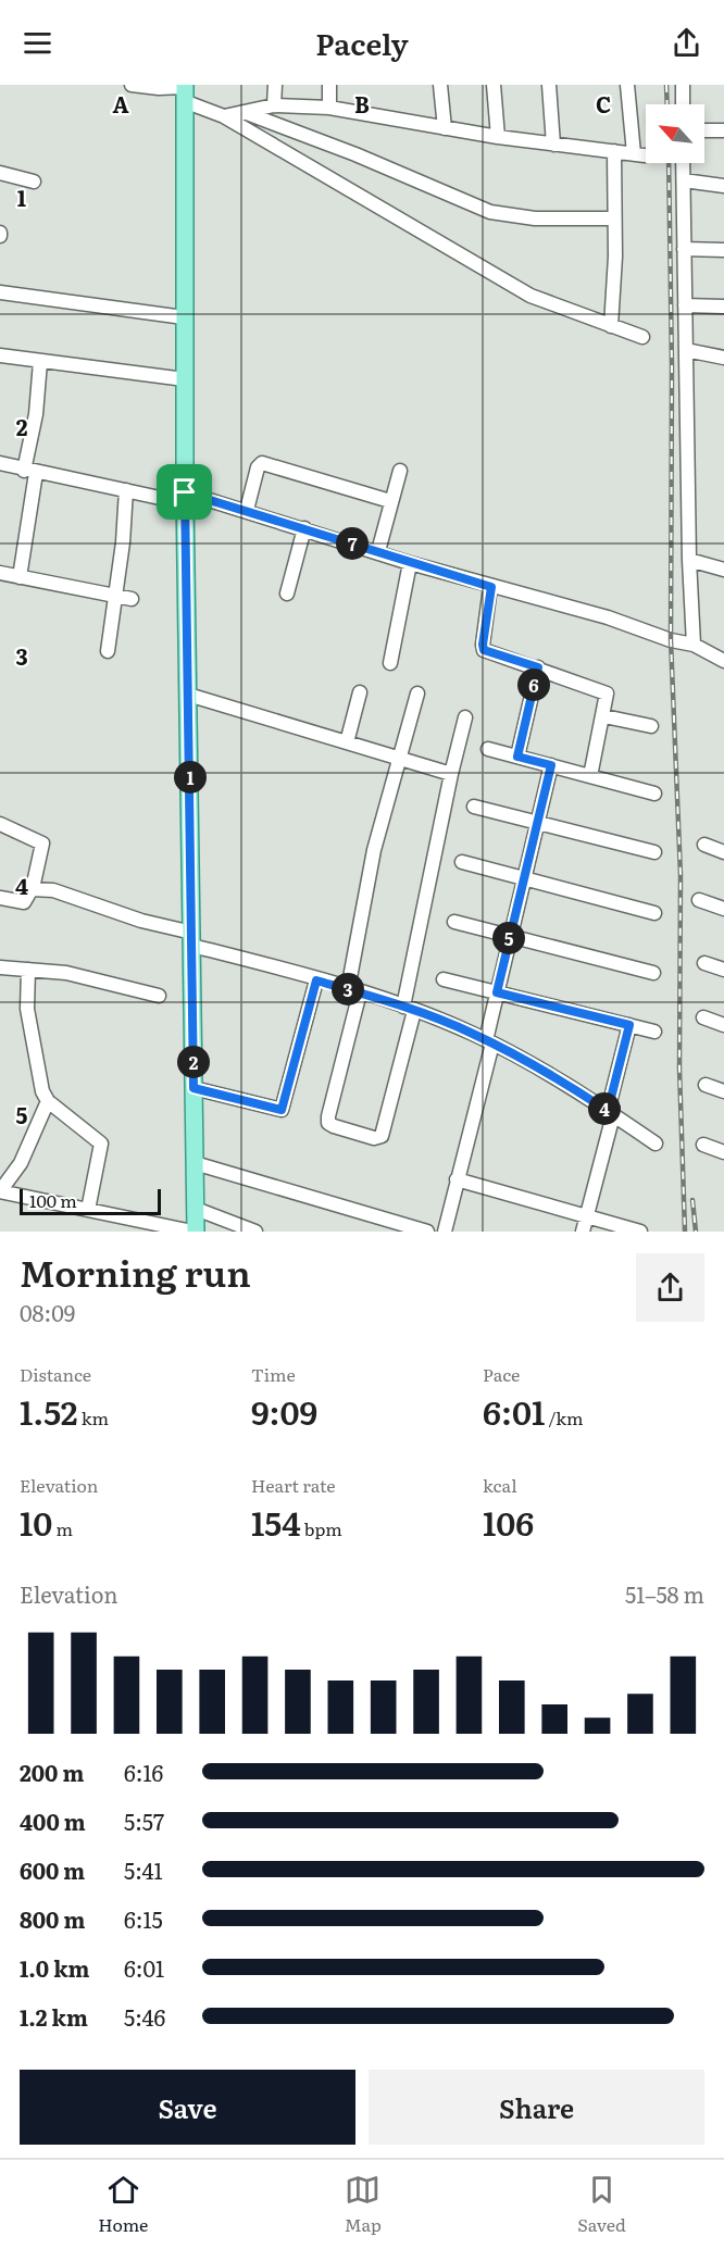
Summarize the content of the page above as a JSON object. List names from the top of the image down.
{
  "scale_bar": "100 m",
  "north": "top left",
  "page": {
    "header": "Pacely",
    "pins": [
      "7",
      "6",
      "1",
      "5",
      "3",
      "2",
      "4"
    ],
    "scale": "100 m",
    "heading": ["Morning run", "08:09"],
    "stats": [
      ["Distance", "1.52 km"],
      ["Time", "9:09"],
      ["Pace", "6:01 /km"],
      ["Elevation", "10 m"],
      ["Heart rate", "154 bpm"],
      ["kcal", "106"]
    ],
    "chart": ["Elevation", "51–58 m"],
    "list": [
      {
        "name": "200 m",
        "note": "6:16"
      },
      {
        "name": "400 m",
        "note": "5:57"
      },
      {
        "name": "600 m",
        "note": "5:41"
      },
      {
        "name": "800 m",
        "note": "6:15"
      },
      {
        "name": "1.0 km",
        "note": "6:01"
      },
      {
        "name": "1.2 km",
        "note": "5:46"
      }
    ],
    "buttons": ["Save", "Share"],
    "tabs": ["Home", "Map", "Saved"]
  },
  "grid": {
    "columns": ["A", "B", "C"],
    "rows": [
      "1",
      "2",
      "3",
      "4",
      "5"
    ]
  }
}
